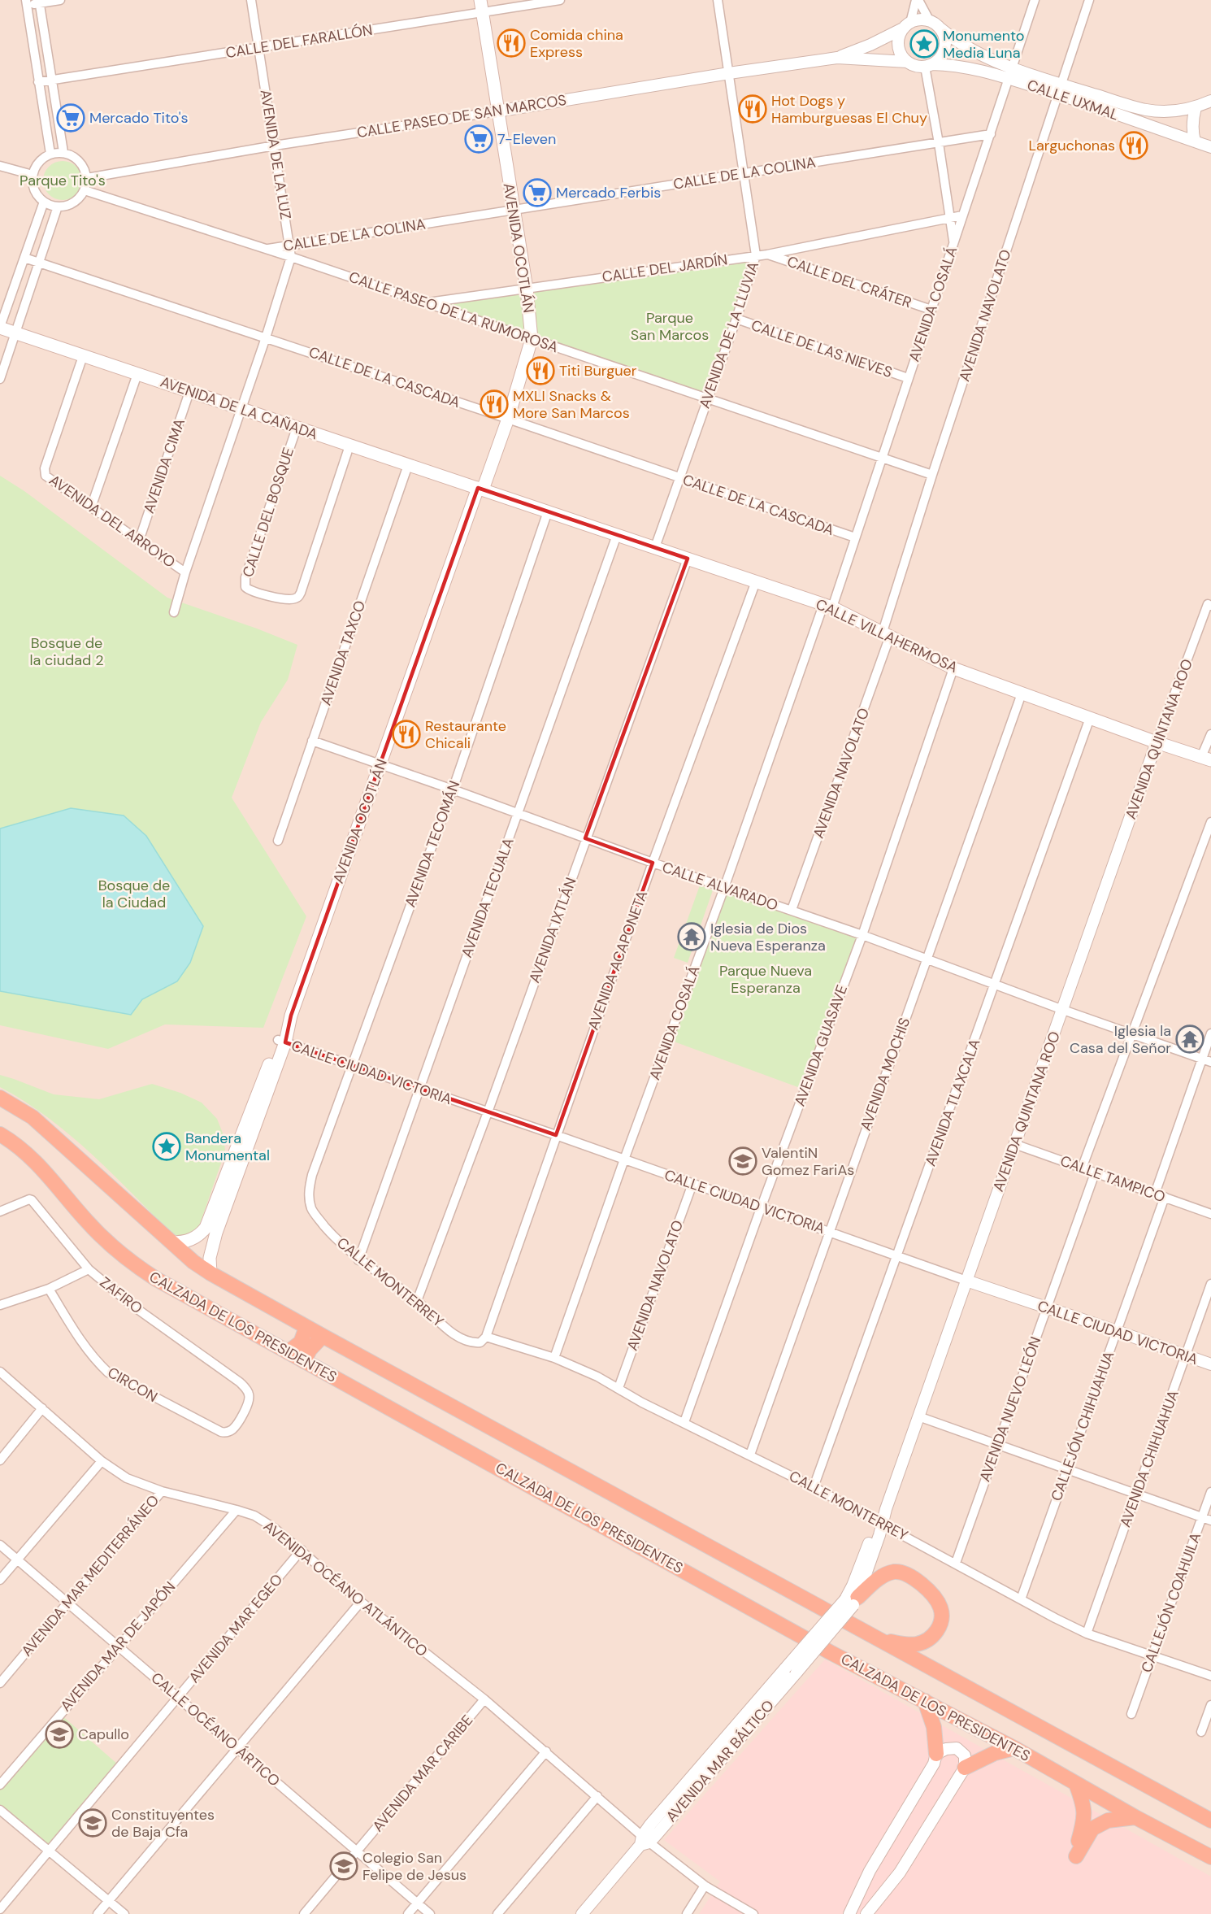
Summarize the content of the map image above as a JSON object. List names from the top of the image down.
{
  "streets": {
    "highway": ["CALZADA DE LOS PRESIDENTES"],
    "main road": ["AVENIDA OCOTLÁN", "AVENIDA DE LA CAÑADA", "CALLE VILLAHERMOSA"],
    "street": [
      "CALLE DEL FARALLÓN",
      "CALLE UXMAL",
      "CALLE PASEO DE SAN MARCOS",
      "AVENIDA DE LA LUZ",
      "CALLE DE LA COLINA",
      "CALLE DEL JARDÍN",
      "CALLE DEL CRÁTER",
      "AVENIDA COSALÁ",
      "CALLE PASEO DE LA RUMOROSA",
      "AVENIDA NAVOLATO",
      "AVENIDA DE LA LLUVIA",
      "CALLE DE LAS NIEVES",
      "CALLE DE LA CASCADA",
      "AVENIDA CIMA",
      "CALLE DEL BOSQUE",
      "AVENIDA DEL ARROYO",
      "AVENIDA TAXCO",
      "AVENIDA QUINTANA ROO",
      "AVENIDA TECOMÁN",
      "CALLE ALVARADO",
      "AVENIDA TECUALA",
      "AVENIDA IXTLÁN",
      "AVENIDA ACAPONETA",
      "AVENIDA GUASAVE",
      "CALLE CIUDAD VICTORIA",
      "AVENIDA MOCHIS",
      "AVENIDA TLAXCALA",
      "CALLE TAMPICO",
      "CALLE MONTERREY",
      "ZAFIRO",
      "CIRCON",
      "AVENIDA NUEVO LEÓN",
      "CALLEJÓN CHIHUAHUA",
      "AVENIDA CHIHUAHUA",
      "AVENIDA MAR MEDITERRÁNEO",
      "AVENIDA OCÉANO ATLÁNTICO",
      "CALLEJÓN COAHUILA",
      "AVENIDA MAR EGEO",
      "AVENIDA MAR DE JAPÓN",
      "CALLE OCÉANO ÁRTICO",
      "AVENIDA MAR BÁLTICO",
      "AVENIDA MAR CARIBE"
    ]
  },
  "crossings": [
    ["CALLE DEL FARALLÓN", "AVENIDA DE LA LUZ"],
    ["CALLE DEL FARALLÓN", "AVENIDA OCOTLÁN"],
    ["CALLE UXMAL", "CALLE PASEO DE SAN MARCOS"],
    ["CALLE UXMAL", "AVENIDA COSALÁ"],
    ["CALLE UXMAL", "AVENIDA NAVOLATO"],
    ["CALLE PASEO DE SAN MARCOS", "AVENIDA DE LA LUZ"],
    ["CALLE PASEO DE SAN MARCOS", "AVENIDA OCOTLÁN"],
    ["CALLE PASEO DE SAN MARCOS", "CALLE PASEO DE LA RUMOROSA"],
    ["CALLE PASEO DE SAN MARCOS", "AVENIDA DE LA LLUVIA"],
    ["AVENIDA DE LA LUZ", "CALLE DE LA COLINA"],
    ["AVENIDA DE LA LUZ", "CALLE PASEO DE LA RUMOROSA"],
    ["AVENIDA DE LA LUZ", "CALLE DE LA CASCADA"],
    ["AVENIDA DE LA LUZ", "AVENIDA DE LA CAÑADA"],
    ["AVENIDA DE LA LUZ", "AVENIDA DEL ARROYO"],
    ["CALLE DE LA COLINA", "AVENIDA OCOTLÁN"],
    ["CALLE DE LA COLINA", "AVENIDA COSALÁ"],
    ["CALLE DE LA COLINA", "CALLE PASEO DE LA RUMOROSA"],
    ["CALLE DE LA COLINA", "AVENIDA DE LA LLUVIA"],
    ["AVENIDA OCOTLÁN", "CALLE DEL JARDÍN"],
    ["AVENIDA OCOTLÁN", "CALLE PASEO DE LA RUMOROSA"],
    ["AVENIDA OCOTLÁN", "CALLE DE LA CASCADA"],
    ["AVENIDA OCOTLÁN", "AVENIDA DE LA CAÑADA"],
    ["AVENIDA OCOTLÁN", "CALLE VILLAHERMOSA"],
    ["AVENIDA OCOTLÁN", "CALLE ALVARADO"],
    ["AVENIDA OCOTLÁN", "CALLE CIUDAD VICTORIA"],
    ["AVENIDA OCOTLÁN", "CALZADA DE LOS PRESIDENTES"],
    ["CALLE DEL JARDÍN", "CALLE DEL CRÁTER"],
    ["CALLE DEL JARDÍN", "AVENIDA COSALÁ"],
    ["CALLE DEL JARDÍN", "CALLE PASEO DE LA RUMOROSA"],
    ["CALLE DEL JARDÍN", "AVENIDA DE LA LLUVIA"],
    ["CALLE DEL CRÁTER", "AVENIDA COSALÁ"],
    ["AVENIDA COSALÁ", "CALLE PASEO DE LA RUMOROSA"],
    ["AVENIDA COSALÁ", "CALLE DE LAS NIEVES"],
    ["AVENIDA COSALÁ", "CALLE DE LA CASCADA"],
    ["AVENIDA COSALÁ", "CALLE VILLAHERMOSA"],
    ["AVENIDA COSALÁ", "CALLE ALVARADO"],
    ["AVENIDA COSALÁ", "CALLE CIUDAD VICTORIA"],
    ["AVENIDA COSALÁ", "CALLE MONTERREY"],
    ["CALLE PASEO DE LA RUMOROSA", "AVENIDA NAVOLATO"],
    ["CALLE PASEO DE LA RUMOROSA", "AVENIDA DE LA LLUVIA"],
    ["AVENIDA NAVOLATO", "CALLE VILLAHERMOSA"],
    ["AVENIDA NAVOLATO", "CALLE ALVARADO"],
    ["AVENIDA NAVOLATO", "CALLE CIUDAD VICTORIA"],
    ["AVENIDA NAVOLATO", "CALLE MONTERREY"],
    ["AVENIDA DE LA LLUVIA", "CALLE DE LAS NIEVES"],
    ["AVENIDA DE LA LLUVIA", "CALLE DE LA CASCADA"],
    ["AVENIDA DE LA LLUVIA", "CALLE VILLAHERMOSA"],
    ["AVENIDA DE LA CAÑADA", "AVENIDA CIMA"],
    ["AVENIDA DE LA CAÑADA", "CALLE DEL BOSQUE"],
    ["AVENIDA DE LA CAÑADA", "AVENIDA DEL ARROYO"],
    ["AVENIDA DE LA CAÑADA", "CALLE VILLAHERMOSA"],
    ["AVENIDA DE LA CAÑADA", "AVENIDA TAXCO"],
    ["AVENIDA CIMA", "AVENIDA DEL ARROYO"],
    ["CALLE VILLAHERMOSA", "AVENIDA QUINTANA ROO"],
    ["CALLE VILLAHERMOSA", "AVENIDA TECOMÁN"],
    ["CALLE VILLAHERMOSA", "AVENIDA TECUALA"],
    ["CALLE VILLAHERMOSA", "AVENIDA IXTLÁN"],
    ["CALLE VILLAHERMOSA", "AVENIDA ACAPONETA"],
    ["CALLE VILLAHERMOSA", "AVENIDA GUASAVE"],
    ["CALLE VILLAHERMOSA", "AVENIDA MOCHIS"],
    ["CALLE VILLAHERMOSA", "AVENIDA TLAXCALA"],
    ["AVENIDA TAXCO", "CALLE ALVARADO"],
    ["AVENIDA QUINTANA ROO", "CALLE ALVARADO"],
    ["AVENIDA QUINTANA ROO", "CALLE CIUDAD VICTORIA"],
    ["AVENIDA QUINTANA ROO", "CALLE TAMPICO"],
    ["AVENIDA QUINTANA ROO", "CALLE MONTERREY"],
    ["AVENIDA QUINTANA ROO", "AVENIDA MAR BÁLTICO"],
    ["AVENIDA TECOMÁN", "CALLE ALVARADO"],
    ["AVENIDA TECOMÁN", "CALLE CIUDAD VICTORIA"],
    ["AVENIDA TECOMÁN", "CALLE MONTERREY"],
    ["CALLE ALVARADO", "AVENIDA TECUALA"],
    ["CALLE ALVARADO", "AVENIDA IXTLÁN"],
    ["CALLE ALVARADO", "AVENIDA ACAPONETA"],
    ["CALLE ALVARADO", "AVENIDA GUASAVE"],
    ["CALLE ALVARADO", "AVENIDA MOCHIS"],
    ["CALLE ALVARADO", "AVENIDA TLAXCALA"],
    ["AVENIDA TECUALA", "CALLE CIUDAD VICTORIA"],
    ["AVENIDA TECUALA", "CALLE MONTERREY"],
    ["AVENIDA IXTLÁN", "CALLE CIUDAD VICTORIA"],
    ["AVENIDA IXTLÁN", "CALLE MONTERREY"],
    ["AVENIDA ACAPONETA", "CALLE CIUDAD VICTORIA"],
    ["AVENIDA ACAPONETA", "CALLE MONTERREY"],
    ["AVENIDA GUASAVE", "CALLE CIUDAD VICTORIA"],
    ["AVENIDA GUASAVE", "CALLE MONTERREY"],
    ["CALLE CIUDAD VICTORIA", "AVENIDA MOCHIS"],
    ["CALLE CIUDAD VICTORIA", "AVENIDA TLAXCALA"],
    ["CALLE CIUDAD VICTORIA", "AVENIDA NUEVO LEÓN"],
    ["CALLE CIUDAD VICTORIA", "CALLEJÓN CHIHUAHUA"],
    ["CALLE CIUDAD VICTORIA", "AVENIDA CHIHUAHUA"],
    ["AVENIDA MOCHIS", "CALLE MONTERREY"],
    ["AVENIDA TLAXCALA", "CALLE MONTERREY"],
    ["CALLE TAMPICO", "AVENIDA NUEVO LEÓN"],
    ["CALLE TAMPICO", "CALLEJÓN CHIHUAHUA"],
    ["CALLE MONTERREY", "AVENIDA NUEVO LEÓN"],
    ["CALLE MONTERREY", "CALLEJÓN CHIHUAHUA"],
    ["CALLE MONTERREY", "AVENIDA CHIHUAHUA"],
    ["CALLE MONTERREY", "CALLEJÓN COAHUILA"],
    ["ZAFIRO", "CIRCON"],
    ["AVENIDA MAR MEDITERRÁNEO", "AVENIDA OCÉANO ATLÁNTICO"],
    ["AVENIDA MAR MEDITERRÁNEO", "CALLE OCÉANO ÁRTICO"],
    ["AVENIDA OCÉANO ATLÁNTICO", "AVENIDA MAR EGEO"],
    ["AVENIDA OCÉANO ATLÁNTICO", "AVENIDA MAR DE JAPÓN"],
    ["AVENIDA OCÉANO ATLÁNTICO", "AVENIDA MAR BÁLTICO"],
    ["AVENIDA OCÉANO ATLÁNTICO", "AVENIDA MAR CARIBE"],
    ["AVENIDA MAR EGEO", "CALLE OCÉANO ÁRTICO"],
    ["AVENIDA MAR DE JAPÓN", "CALLE OCÉANO ÁRTICO"],
    ["CALLE OCÉANO ÁRTICO", "AVENIDA MAR CARIBE"]
  ],
  "parks": [
    "Parque Tito's",
    "Parque San Marcos",
    "Bosque de la ciudad 2",
    "Bosque de la Ciudad",
    "Parque Nueva Esperanza"
  ],
  "places": {
    "restaurant": [
      "Comida china Express",
      "Hot Dogs y Hamburguesas El Chuy",
      "Larguchonas",
      "Titi Burguer",
      "MXLI Snacks & More San Marcos",
      "Restaurante Chicali"
    ],
    "place": ["Monumento Media Luna", "Bandera Monumental"],
    "supermarket": ["Mercado Tito's", "7-Eleven", "Mercado Ferbis"],
    "temple": ["Iglesia de Dios Nueva Esperanza", "Iglesia la Casa del Señor"],
    "school or university": [
      "ValentiN Gomez FariAs",
      "Capullo",
      "Constituyentes de Baja Cfa",
      "Colegio San Felipe de Jesus"
    ]
  }
}
